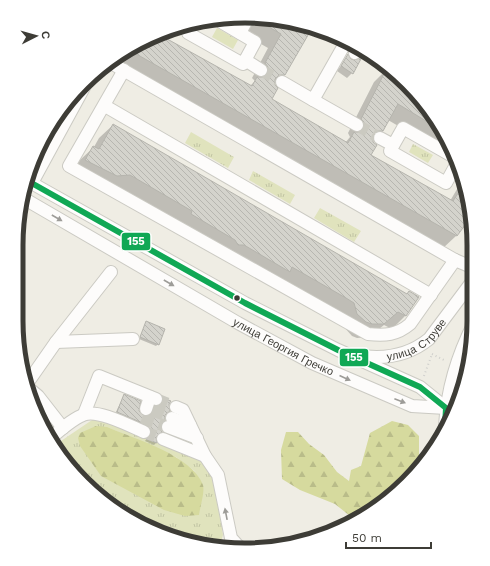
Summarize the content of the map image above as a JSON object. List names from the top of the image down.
{
  "streets": {
    "street": ["улица Струве", "улица Георгия Гречко"]
  },
  "crossings": [
    ["улица Струве", "улица Георгия Гречко"]
  ],
  "lines": ["transit line 155"],
  "scale_bar": "50 m",
  "north": "right"
}
